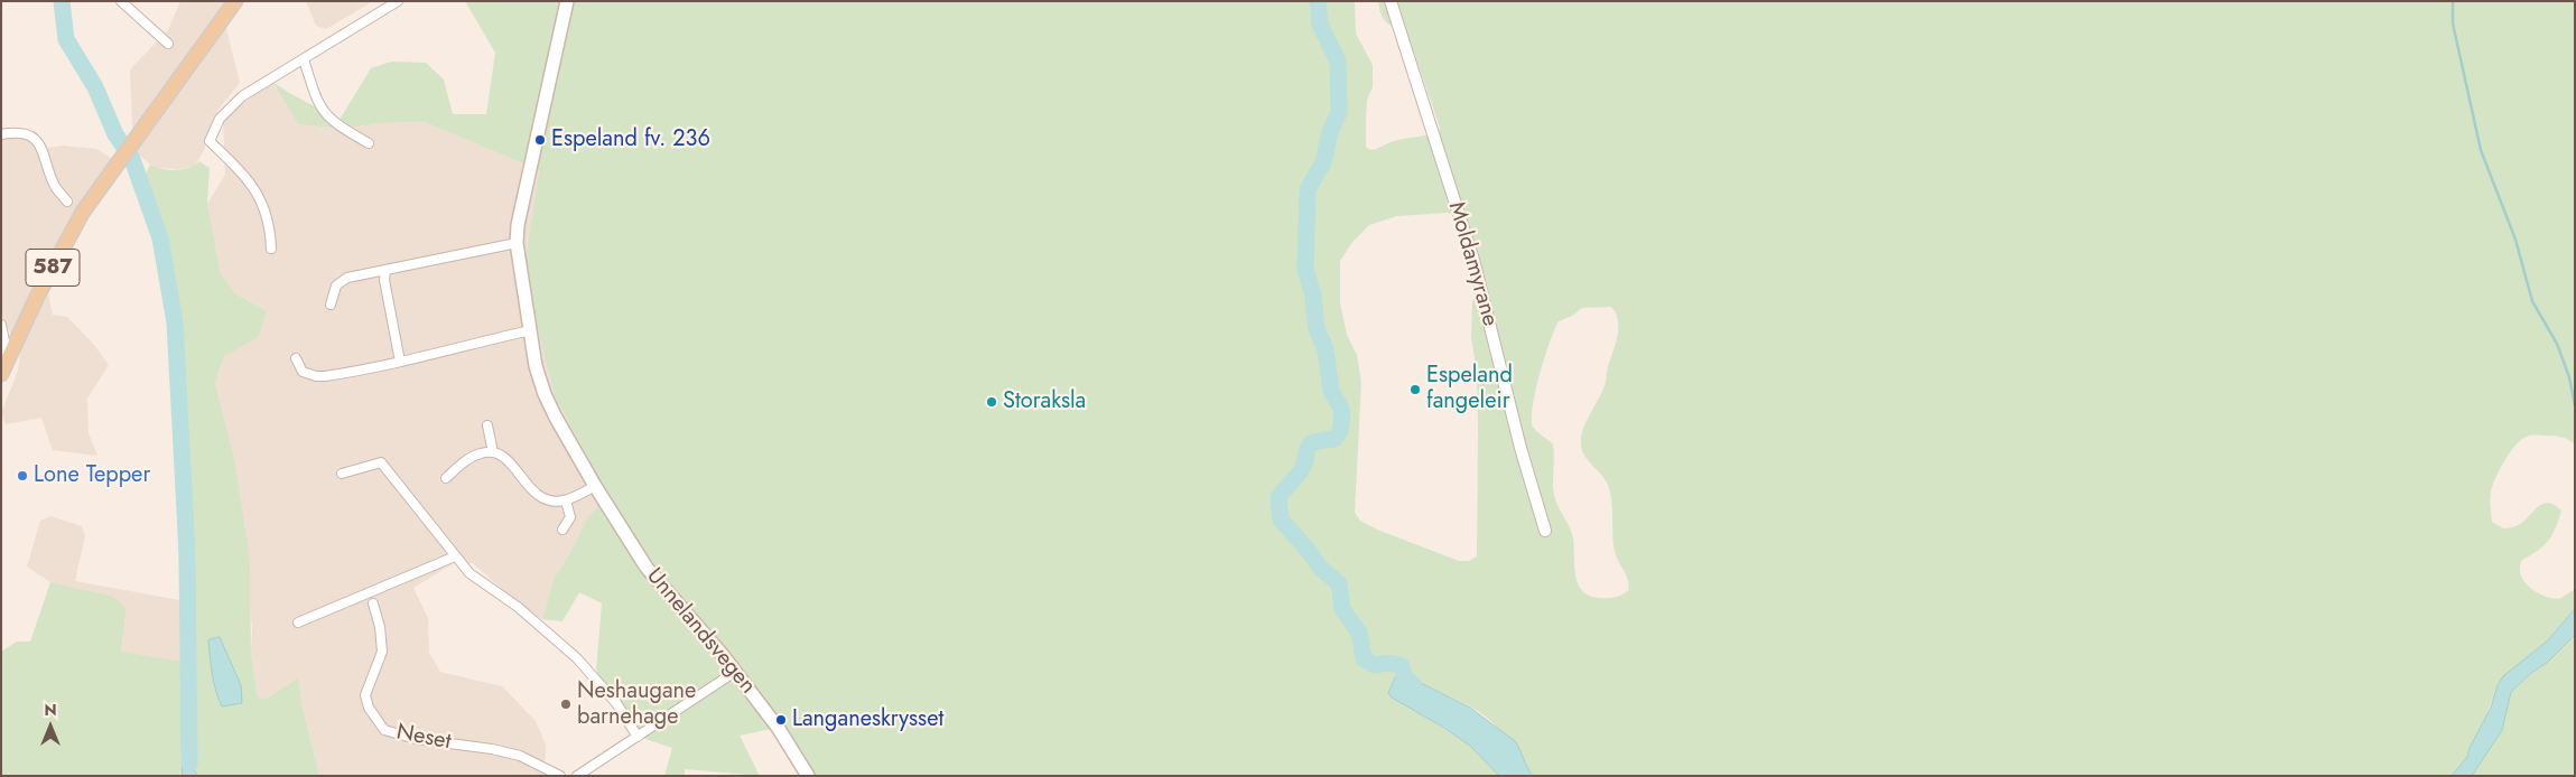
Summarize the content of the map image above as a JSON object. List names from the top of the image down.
{
  "streets": {
    "main road": ["587", "Unnelandsvegen"],
    "street": ["Moldamyrane", "Neset"]
  },
  "places": [
    "Espeland fv. 236",
    "Espeland fangeleir",
    "Storaksla",
    "Lone Tepper",
    "Neshaugane barnehage",
    "Langaneskrysset"
  ],
  "north": "top"
}
